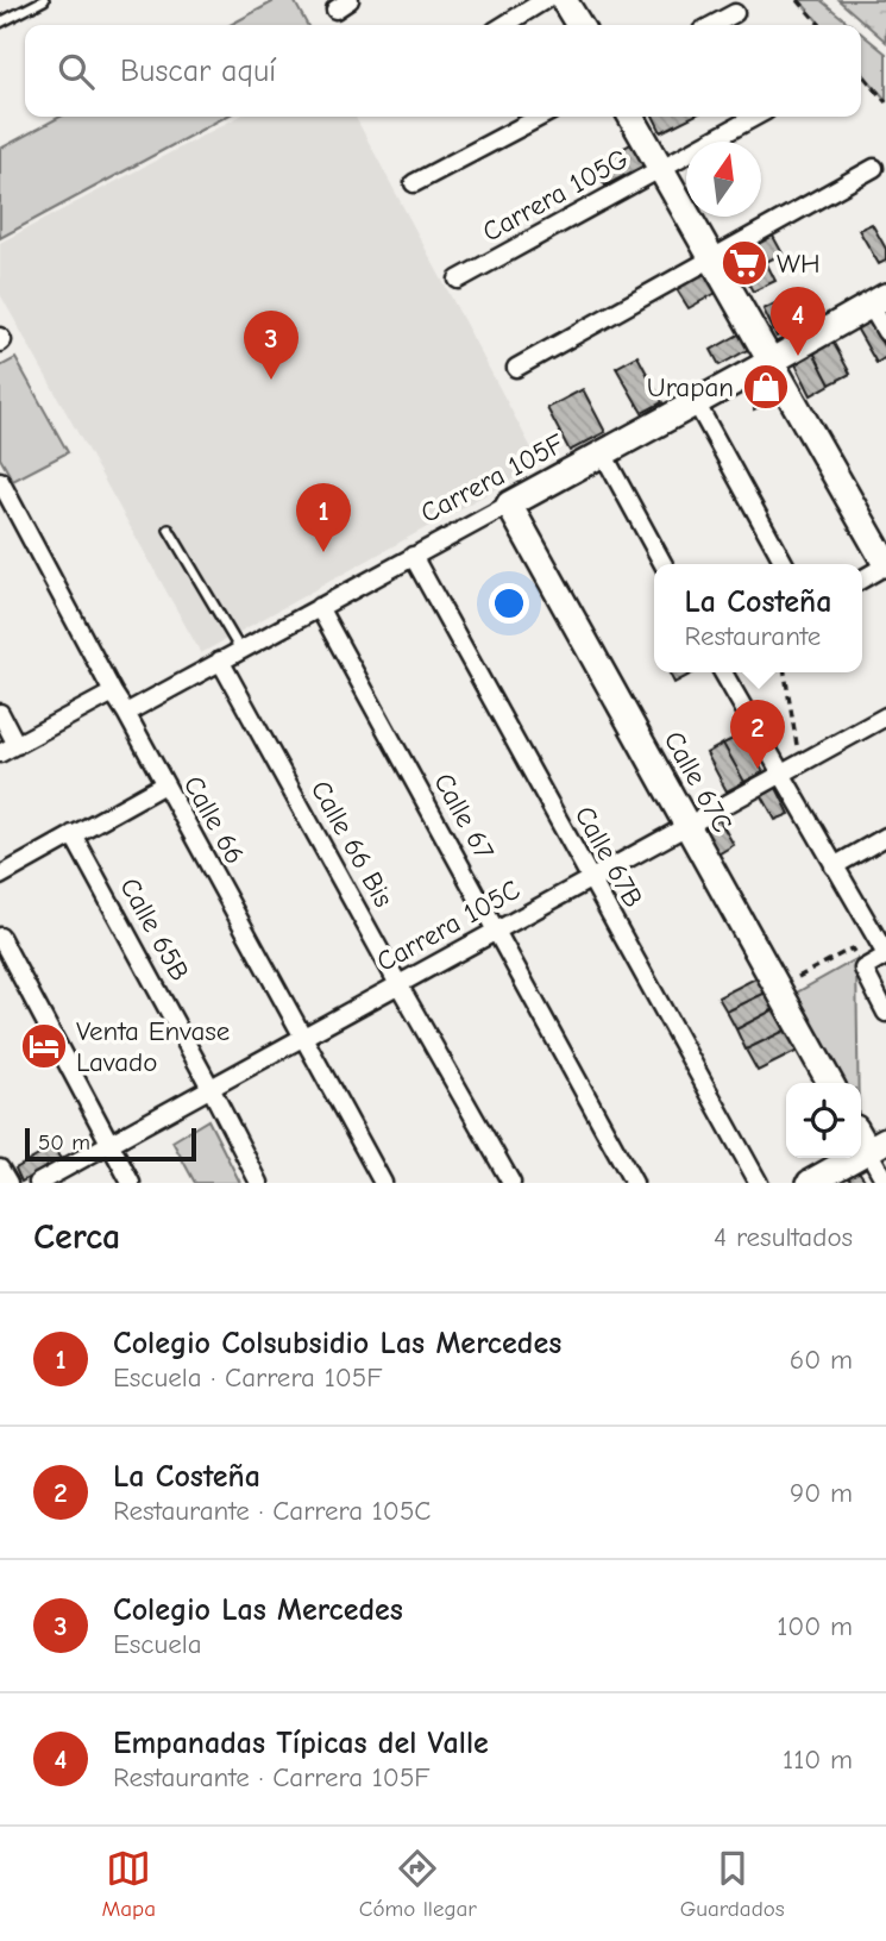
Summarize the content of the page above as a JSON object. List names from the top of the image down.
{
  "streets": {
    "street": [
      "Carrera 105G",
      "Carrera 105F",
      "Calle 67C",
      "Calle 67",
      "Calle 66",
      "Calle 66 Bis",
      "Calle 67B",
      "Carrera 105C",
      "Calle 65B"
    ]
  },
  "crossings": [
    ["Carrera 105F", "Calle 67C"],
    ["Carrera 105F", "Calle 67"],
    ["Carrera 105F", "Calle 66"],
    ["Carrera 105F", "Calle 66 Bis"],
    ["Carrera 105F", "Calle 67B"],
    ["Calle 67C", "Carrera 105C"],
    ["Calle 67", "Carrera 105C"],
    ["Calle 66", "Carrera 105C"],
    ["Calle 66 Bis", "Carrera 105C"],
    ["Calle 67B", "Carrera 105C"],
    ["Carrera 105C", "Calle 65B"]
  ],
  "places": {
    "supermarket": ["WH"],
    "shop": ["Urapan"],
    "hotel": ["Venta Envase Lavado"]
  },
  "scale_bar": "50 m",
  "north": "top",
  "page": {
    "search": "Buscar aquí",
    "pins": [
      "4",
      "3",
      "1",
      "2"
    ],
    "popup": ["La Costeña", "Restaurante"],
    "scale": "50 m",
    "heading": ["Cerca", "4 resultados"],
    "list": [
      {
        "mark": "1",
        "name": "Colegio Colsubsidio Las Mercedes",
        "note": "Escuela · Carrera 105F",
        "value": "60 m"
      },
      {
        "mark": "2",
        "name": "La Costeña",
        "note": "Restaurante · Carrera 105C",
        "value": "90 m"
      },
      {
        "mark": "3",
        "name": "Colegio Las Mercedes",
        "note": "Escuela",
        "value": "100 m"
      },
      {
        "mark": "4",
        "name": "Empanadas Típicas del Valle",
        "note": "Restaurante · Carrera 105F",
        "value": "110 m"
      }
    ],
    "nav": ["Mapa", "Cómo llegar", "Guardados"]
  }
}
